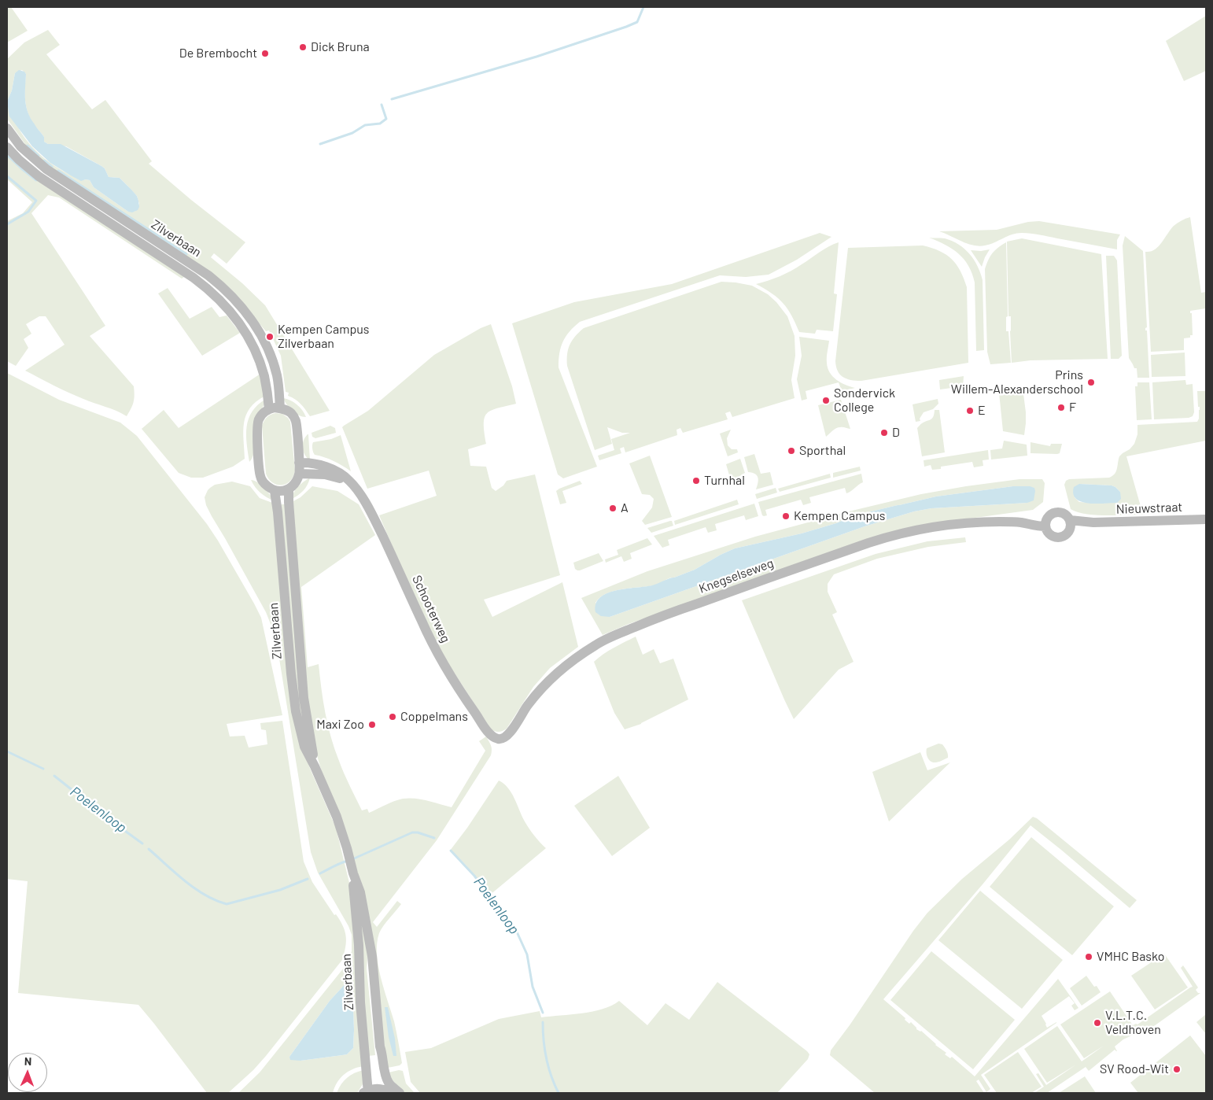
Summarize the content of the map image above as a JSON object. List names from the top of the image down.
{
  "streets": {
    "main road": [
      "Zilverbaan",
      "Nieuwstraat",
      "Knegselseweg",
      "Schooterweg"
    ]
  },
  "crossings": [
    ["Nieuwstraat", "Knegselseweg"],
    ["Knegselseweg", "Schooterweg"]
  ],
  "water": ["Poelenloop"],
  "places": [
    "Dick Bruna",
    "De Brembocht",
    "Kempen Campus Zilverbaan",
    "Prins Willem-Alexanderschool",
    "Sondervick College",
    "F",
    "E",
    "D",
    "Sporthal",
    "Turnhal",
    "A",
    "Kempen Campus",
    "Coppelmans",
    "Maxi Zoo",
    "VMHC Basko",
    "V.L.T.C. Veldhoven",
    "SV Rood-Wit"
  ],
  "north": "top"
}
